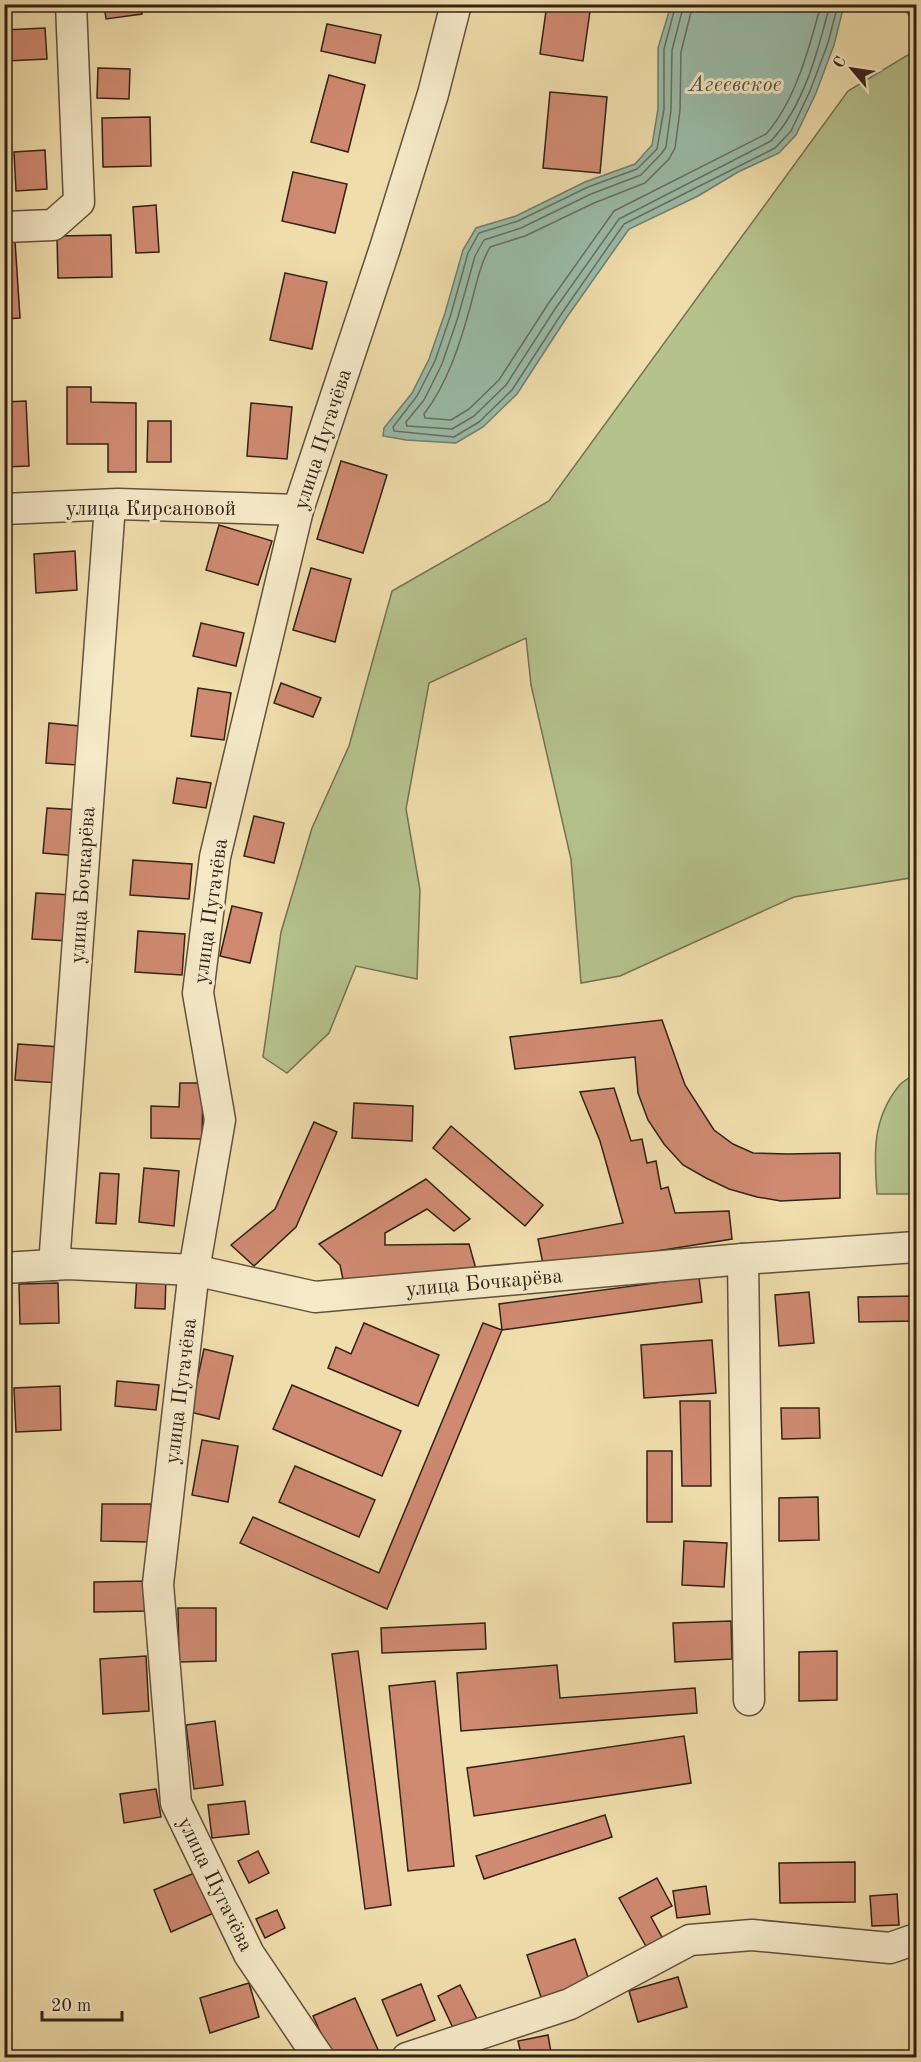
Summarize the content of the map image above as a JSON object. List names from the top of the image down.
{
  "streets": {
    "street": ["улица Пугачёва", "улица Кирсановой", "улица Бочкарёва"]
  },
  "crossings": [
    ["улица Пугачёва", "улица Кирсановой"],
    ["улица Пугачёва", "улица Бочкарёва"],
    ["улица Кирсановой", "улица Бочкарёва"]
  ],
  "water": ["Агеевское"],
  "scale_bar": "20 m",
  "north": "top left"
}
